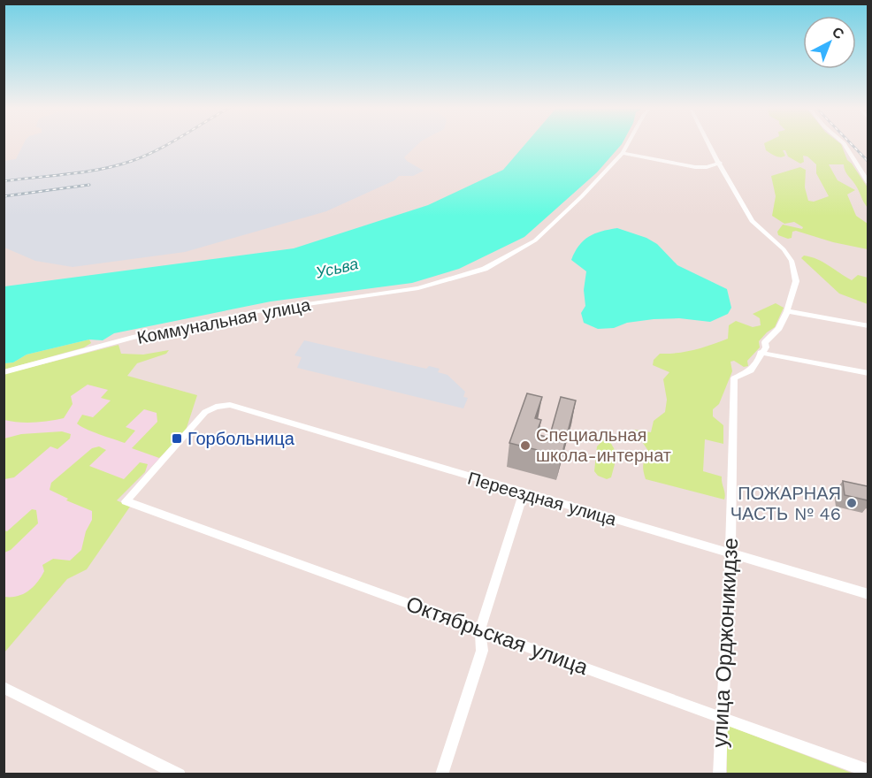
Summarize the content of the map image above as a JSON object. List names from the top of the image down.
{
  "streets": {
    "street": [
      "Коммунальная улица",
      "Переездная улица",
      "Октябрьская улица",
      "улица Орджоникидзе"
    ]
  },
  "crossings": [
    ["Переездная улица", "Октябрьская улица"],
    ["Переездная улица", "улица Орджоникидзе"],
    ["Октябрьская улица", "улица Орджоникидзе"]
  ],
  "water": ["Усьва"],
  "places": {
    "transit": ["Горбольница"],
    "other": ["Специальная школа-интернат", "ПОЖАРНАЯ ЧАСТЬ № 46"]
  },
  "north": "top right"
}
